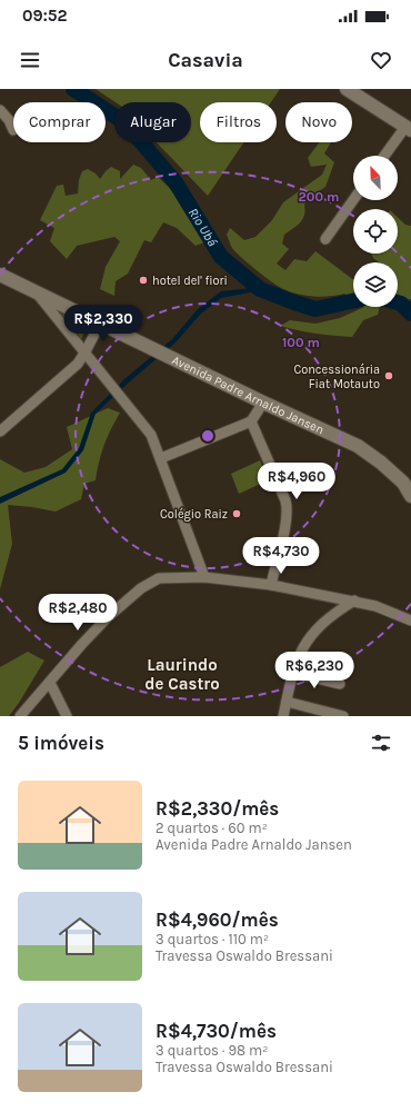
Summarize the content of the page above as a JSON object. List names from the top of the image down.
{
  "streets": {
    "main road": ["Avenida Padre Arnaldo Jansen"]
  },
  "districts": ["Laurindo de Castro"],
  "water": ["Rio Ubá"],
  "places": ["hotel del' fiori", "Concessionária Fiat Motauto", "Colégio Raiz"],
  "north": "top left",
  "page": {
    "status": "09:52",
    "header": "Casavia",
    "chip": [
      "Comprar",
      "Alugar",
      "Filtros",
      "Novo"
    ],
    "price": [
      "R$2,330",
      "R$4,960",
      "R$4,730",
      "R$2,480",
      "R$6,230"
    ],
    "heading": "5 imóveis",
    "list": [
      {
        "name": "R$2,330/mês",
        "note": "2 quartos · 60 m² · Avenida Padre Arnaldo Jansen"
      },
      {
        "name": "R$4,960/mês",
        "note": "3 quartos · 110 m² · Travessa Oswaldo Bressani"
      },
      {
        "name": "R$4,730/mês",
        "note": "3 quartos · 98 m² · Travessa Oswaldo Bressani"
      }
    ]
  },
  "rings": ["200 m", "100 m"]
}
